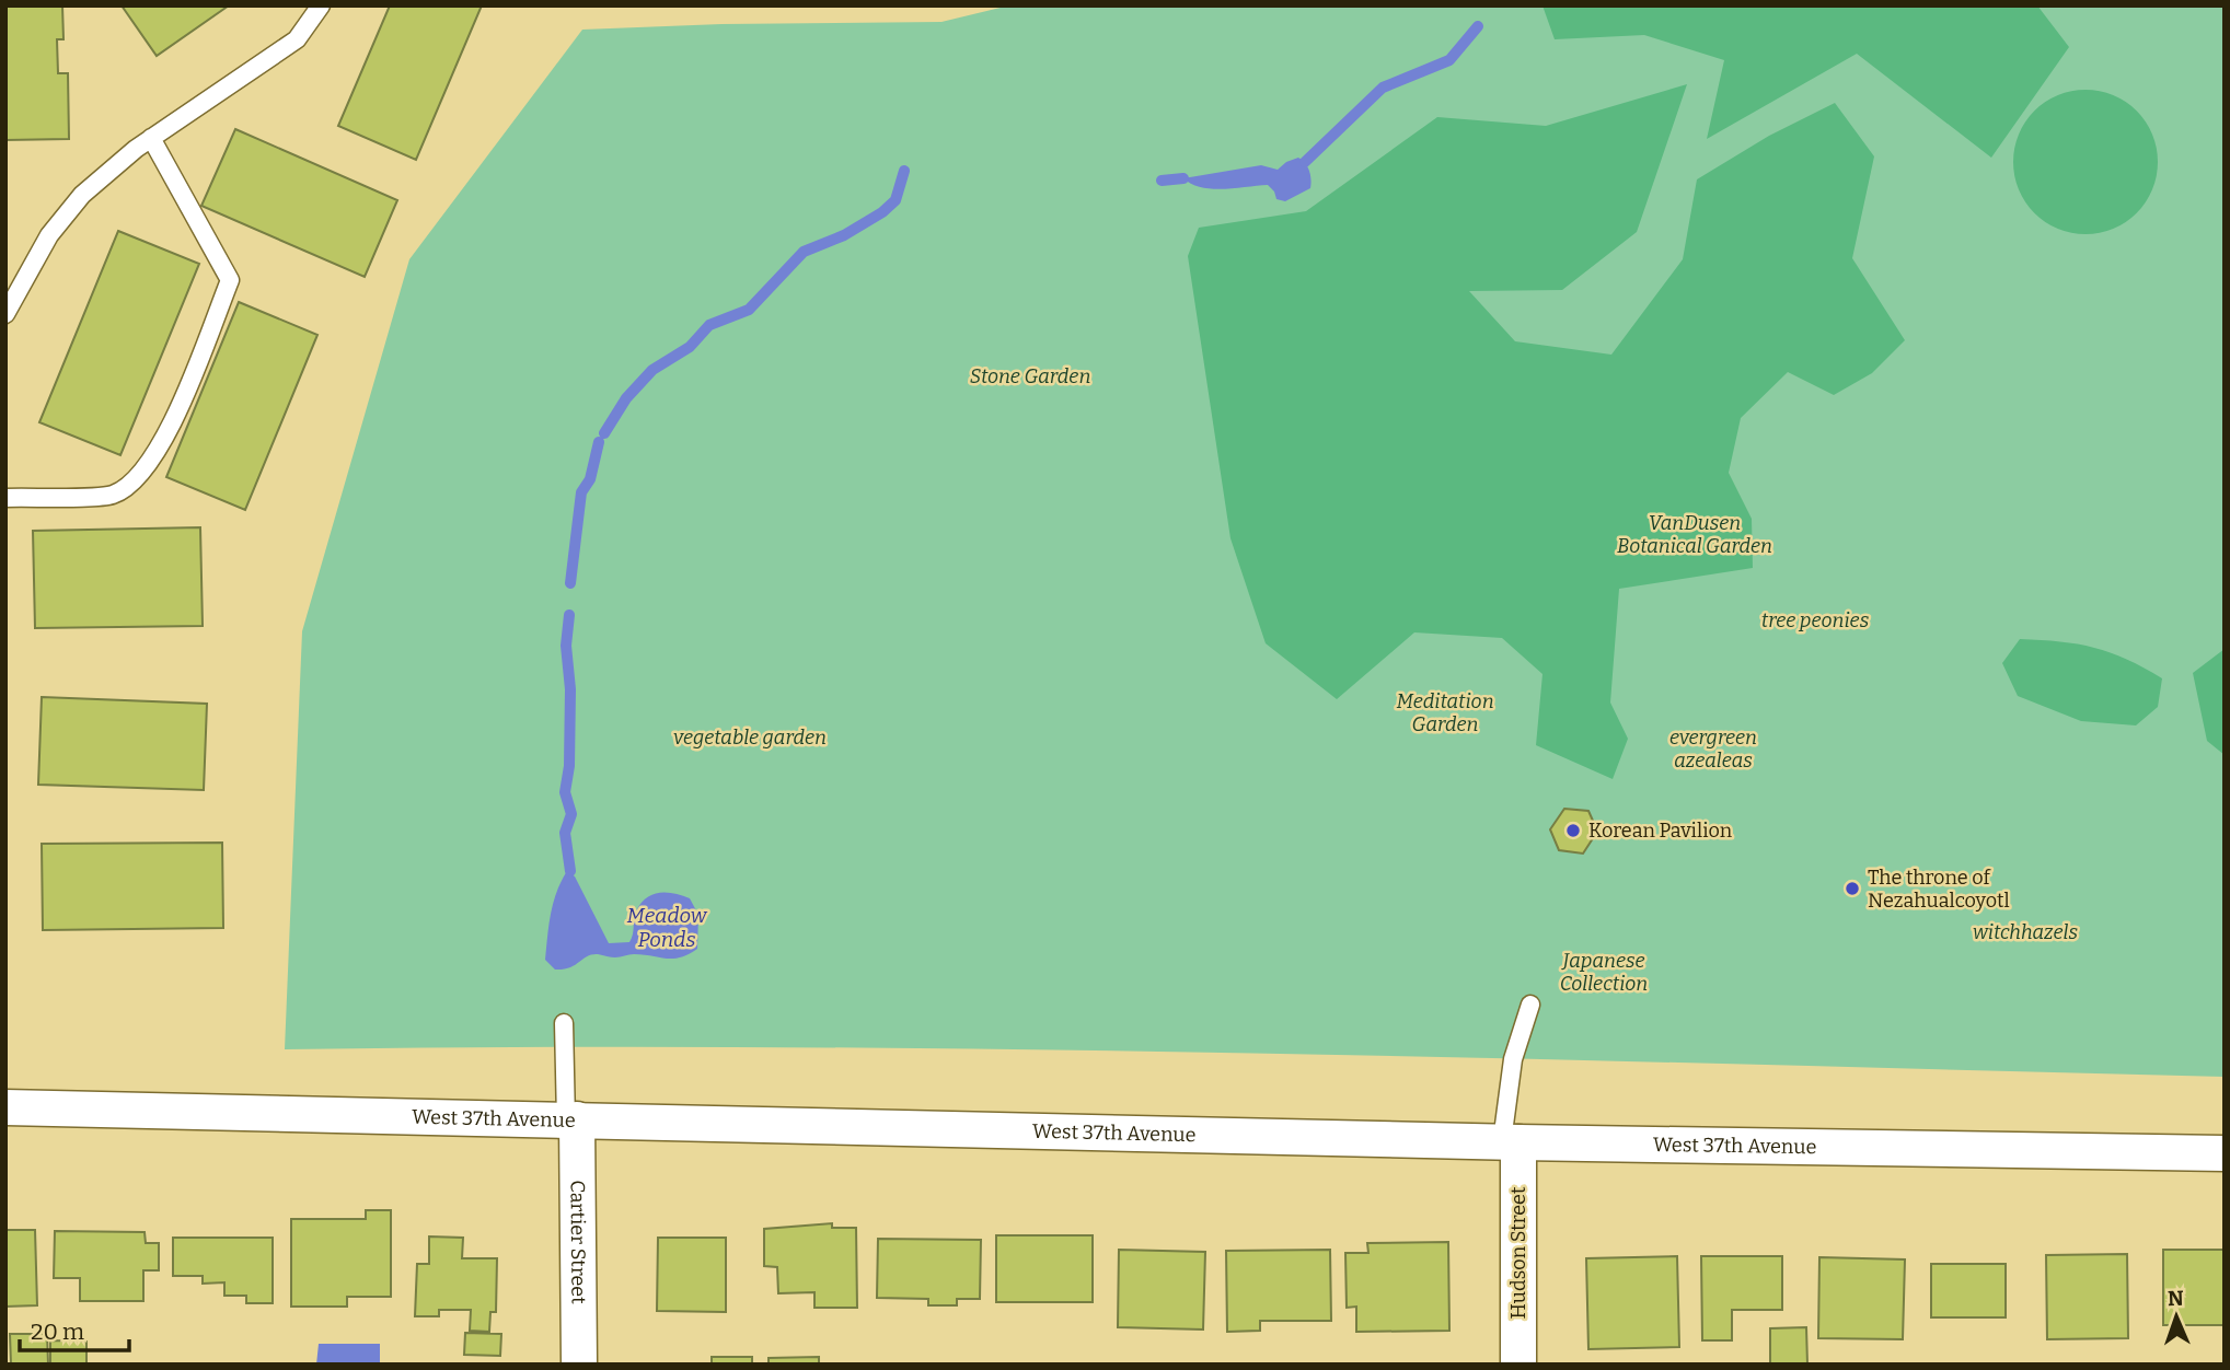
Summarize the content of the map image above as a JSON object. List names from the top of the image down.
{
  "streets": {
    "street": ["West 37th Avenue", "Cartier Street", "Hudson Street"]
  },
  "crossings": [
    ["West 37th Avenue", "Cartier Street"],
    ["West 37th Avenue", "Hudson Street"]
  ],
  "water": ["Meadow Ponds"],
  "parks": [
    "Stone Garden",
    "VanDusen Botanical Garden",
    "tree peonies",
    "Meditation Garden",
    "vegetable garden",
    "evergreen azealeas",
    "witchhazels",
    "Japanese Collection"
  ],
  "places": ["Korean Pavilion", "The throne of Nezahualcoyotl"],
  "scale_bar": "20 m",
  "north": "top"
}
